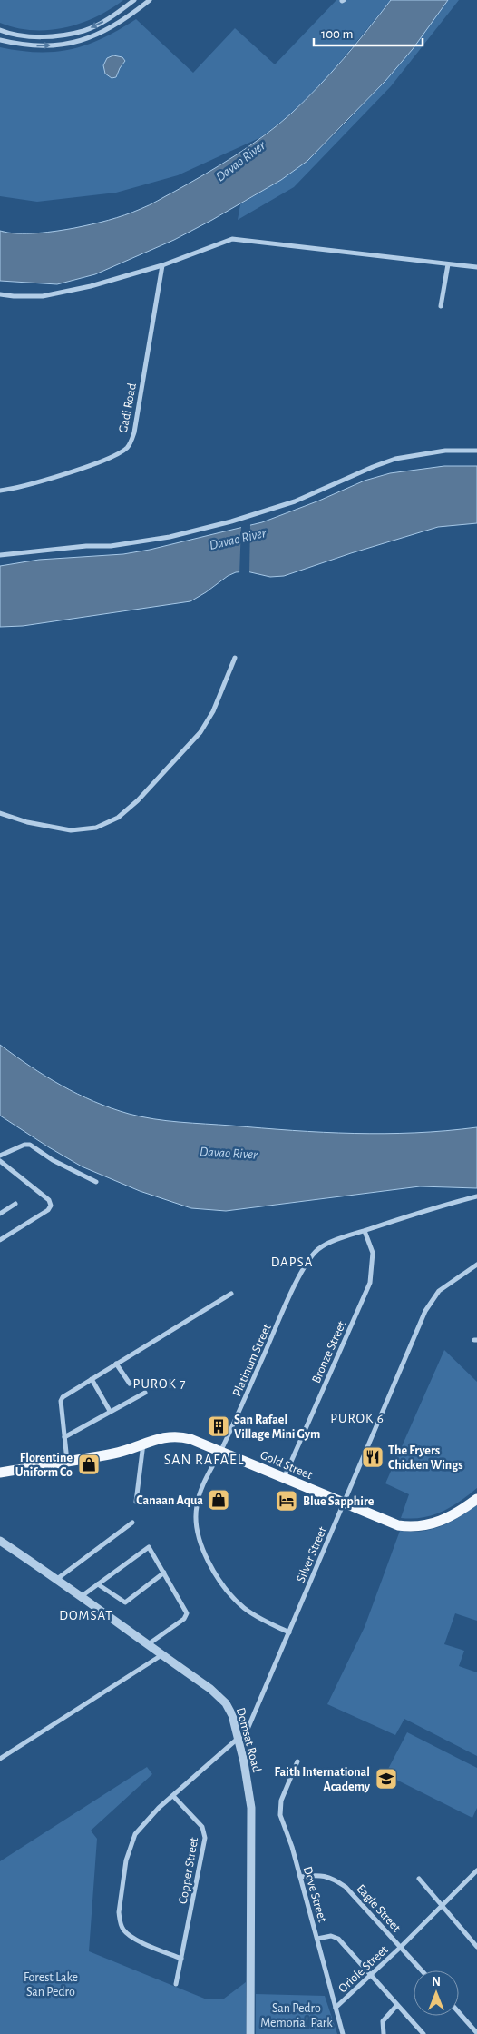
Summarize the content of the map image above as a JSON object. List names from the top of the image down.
{
  "streets": {
    "main road": ["Gold Street"],
    "street": [
      "Gadi Road",
      "Bronze Street",
      "Platinum Street",
      "Silver Street",
      "Domsat Road",
      "Copper Street",
      "Dove Street",
      "Eagle Street",
      "Oriole Street"
    ]
  },
  "crossings": [
    ["Bronze Street", "Platinum Street"],
    ["Bronze Street", "Gold Street"],
    ["Platinum Street", "Gold Street"],
    ["Platinum Street", "Silver Street"],
    ["Gold Street", "Silver Street"],
    ["Silver Street", "Domsat Road"],
    ["Silver Street", "Copper Street"],
    ["Dove Street", "Eagle Street"],
    ["Dove Street", "Oriole Street"],
    ["Eagle Street", "Oriole Street"]
  ],
  "districts": [
    "DAPSA",
    "PUROK 7",
    "PUROK 6",
    "SAN RAFAEL",
    "DOMSAT"
  ],
  "water": ["Davao River"],
  "parks": ["Forest Lake San Pedro", "San Pedro Memorial Park"],
  "places": {
    "building": ["San Rafael Village Mini Gym"],
    "restaurant": ["The Fryers Chicken Wings"],
    "shop": ["Florentine Uniform Co", "Canaan Aqua"],
    "hotel": ["Blue Sapphire"],
    "school or university": ["Faith International Academy"]
  },
  "scale_bar": "100 m",
  "north": "top"
}
